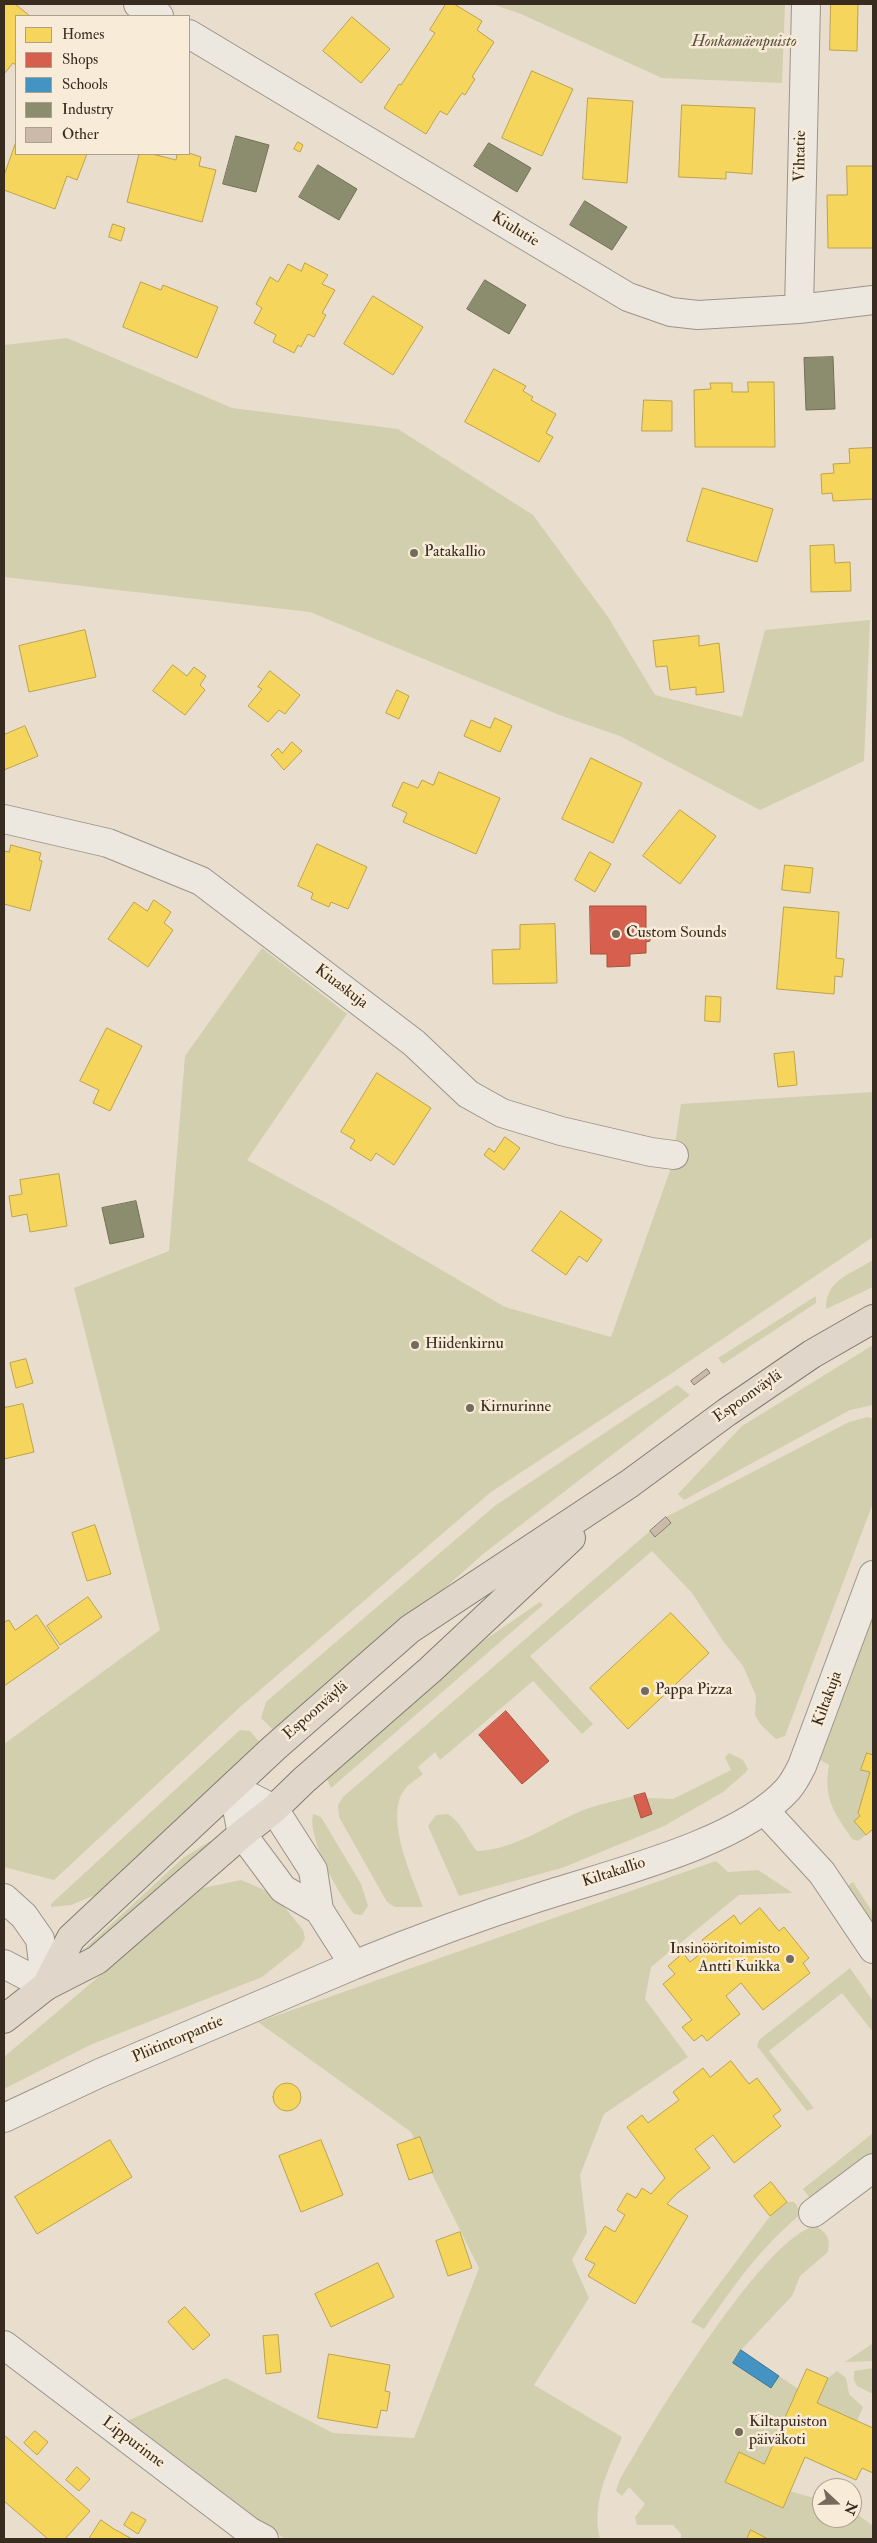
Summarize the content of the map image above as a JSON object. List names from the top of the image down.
{
  "streets": {
    "main road": ["Espoonväylä"],
    "street": [
      "Vihtatie",
      "Kiulutie",
      "Kiuaskuja",
      "Kiltakuja",
      "Kiltakallio",
      "Pliitintorpantie",
      "Lippurinne"
    ]
  },
  "crossings": [
    ["Vihtatie", "Kiulutie"],
    ["Kiltakuja", "Kiltakallio"],
    ["Kiltakallio", "Pliitintorpantie"]
  ],
  "parks": ["Honkamäenpuisto"],
  "places": [
    "Patakallio",
    "Custom Sounds",
    "Hiidenkirnu",
    "Kirnurinne",
    "Pappa Pizza",
    "Insinööritoimisto Antti Kuikka",
    "Kiltapuiston päiväkoti"
  ],
  "legend": [
    "Homes",
    "Shops",
    "Schools",
    "Industry",
    "Other"
  ],
  "north": "right"
}
